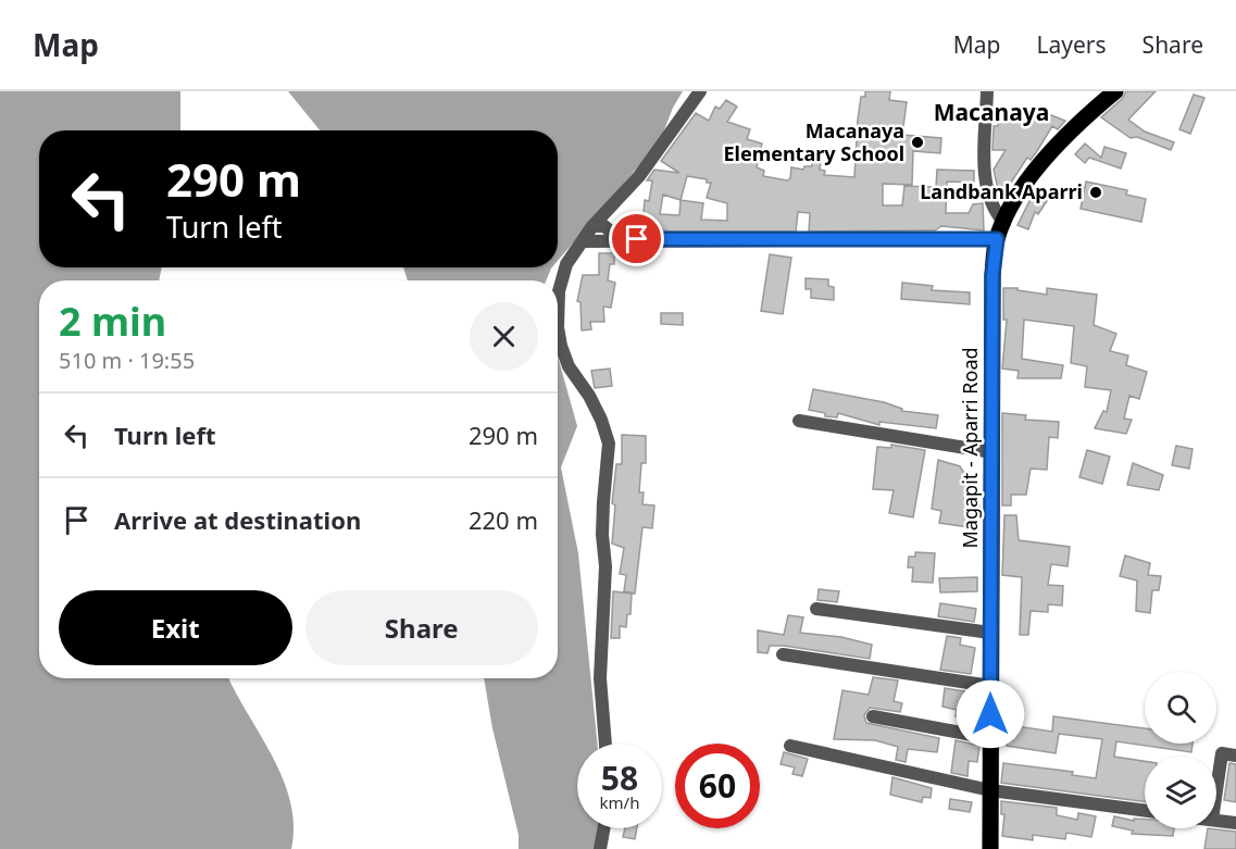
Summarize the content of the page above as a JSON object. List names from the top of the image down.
{
  "streets": {
    "main road": ["Magapit - Aparri Road"]
  },
  "districts": ["Macanaya"],
  "places": ["Macanaya Elementary School", "Landbank Aparri"],
  "page": {
    "header": "Map",
    "nav": ["Map", "Layers", "Share"],
    "turn": ["290 m", "Turn left"],
    "heading": ["2 min", "510 m · 19:55"],
    "list": [
      {
        "name": "Turn left",
        "value": "290 m"
      },
      {
        "name": "Arrive at destination",
        "value": "220 m"
      }
    ],
    "buttons": ["Exit", "Share"],
    "speed": "58 km/h",
    "limit": "60"
  }
}
